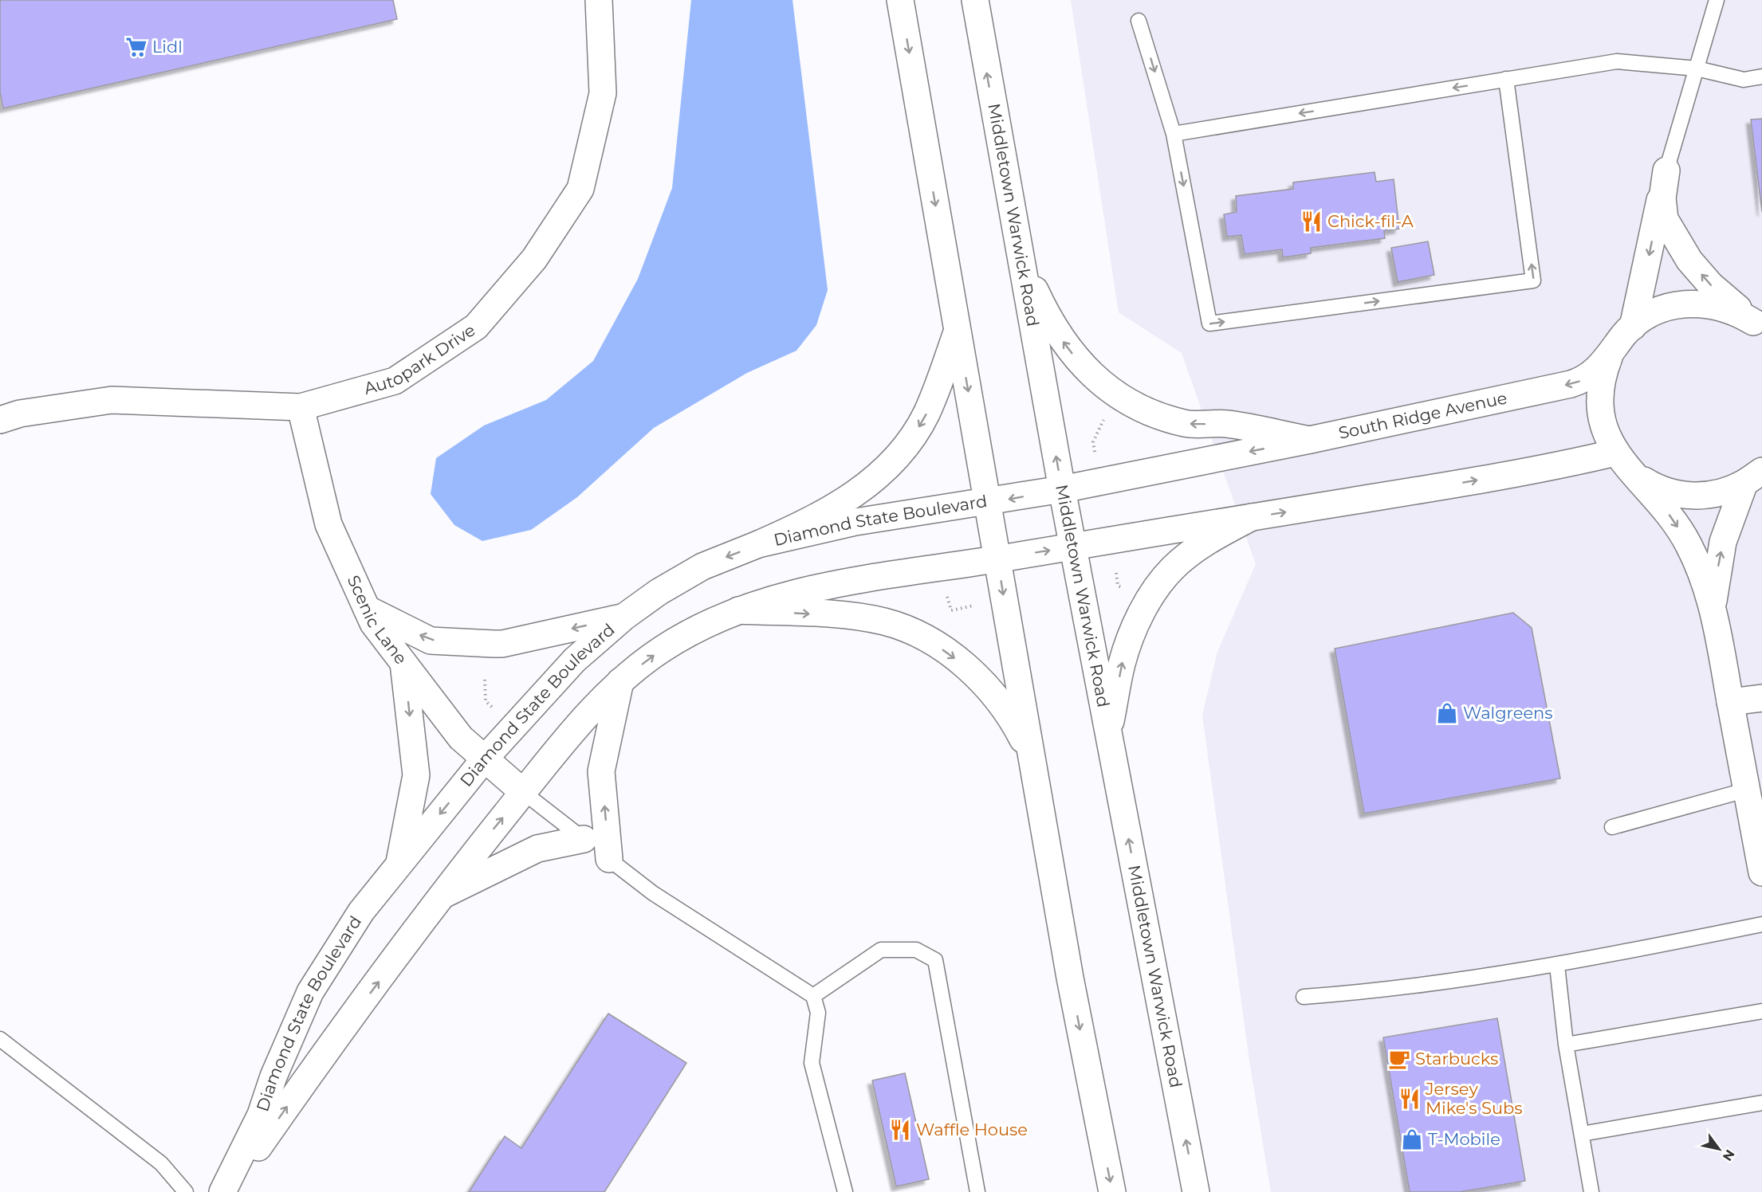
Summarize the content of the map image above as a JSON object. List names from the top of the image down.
{
  "streets": {
    "street": [
      "Middletown Warwick Road",
      "Autopark Drive",
      "South Ridge Avenue",
      "Diamond State Boulevard",
      "Scenic Lane"
    ]
  },
  "crossings": [
    ["Middletown Warwick Road", "South Ridge Avenue"],
    ["Middletown Warwick Road", "Diamond State Boulevard"],
    ["Autopark Drive", "Scenic Lane"],
    ["South Ridge Avenue", "Diamond State Boulevard"],
    ["Diamond State Boulevard", "Scenic Lane"]
  ],
  "places": {
    "supermarket": ["Lidl"],
    "restaurant": ["Chick-fil-A", "Jersey Mike's Subs", "Waffle House"],
    "shop": ["Walgreens", "T-Mobile"],
    "cafe": ["Starbucks"]
  },
  "north": "bottom right"
}
